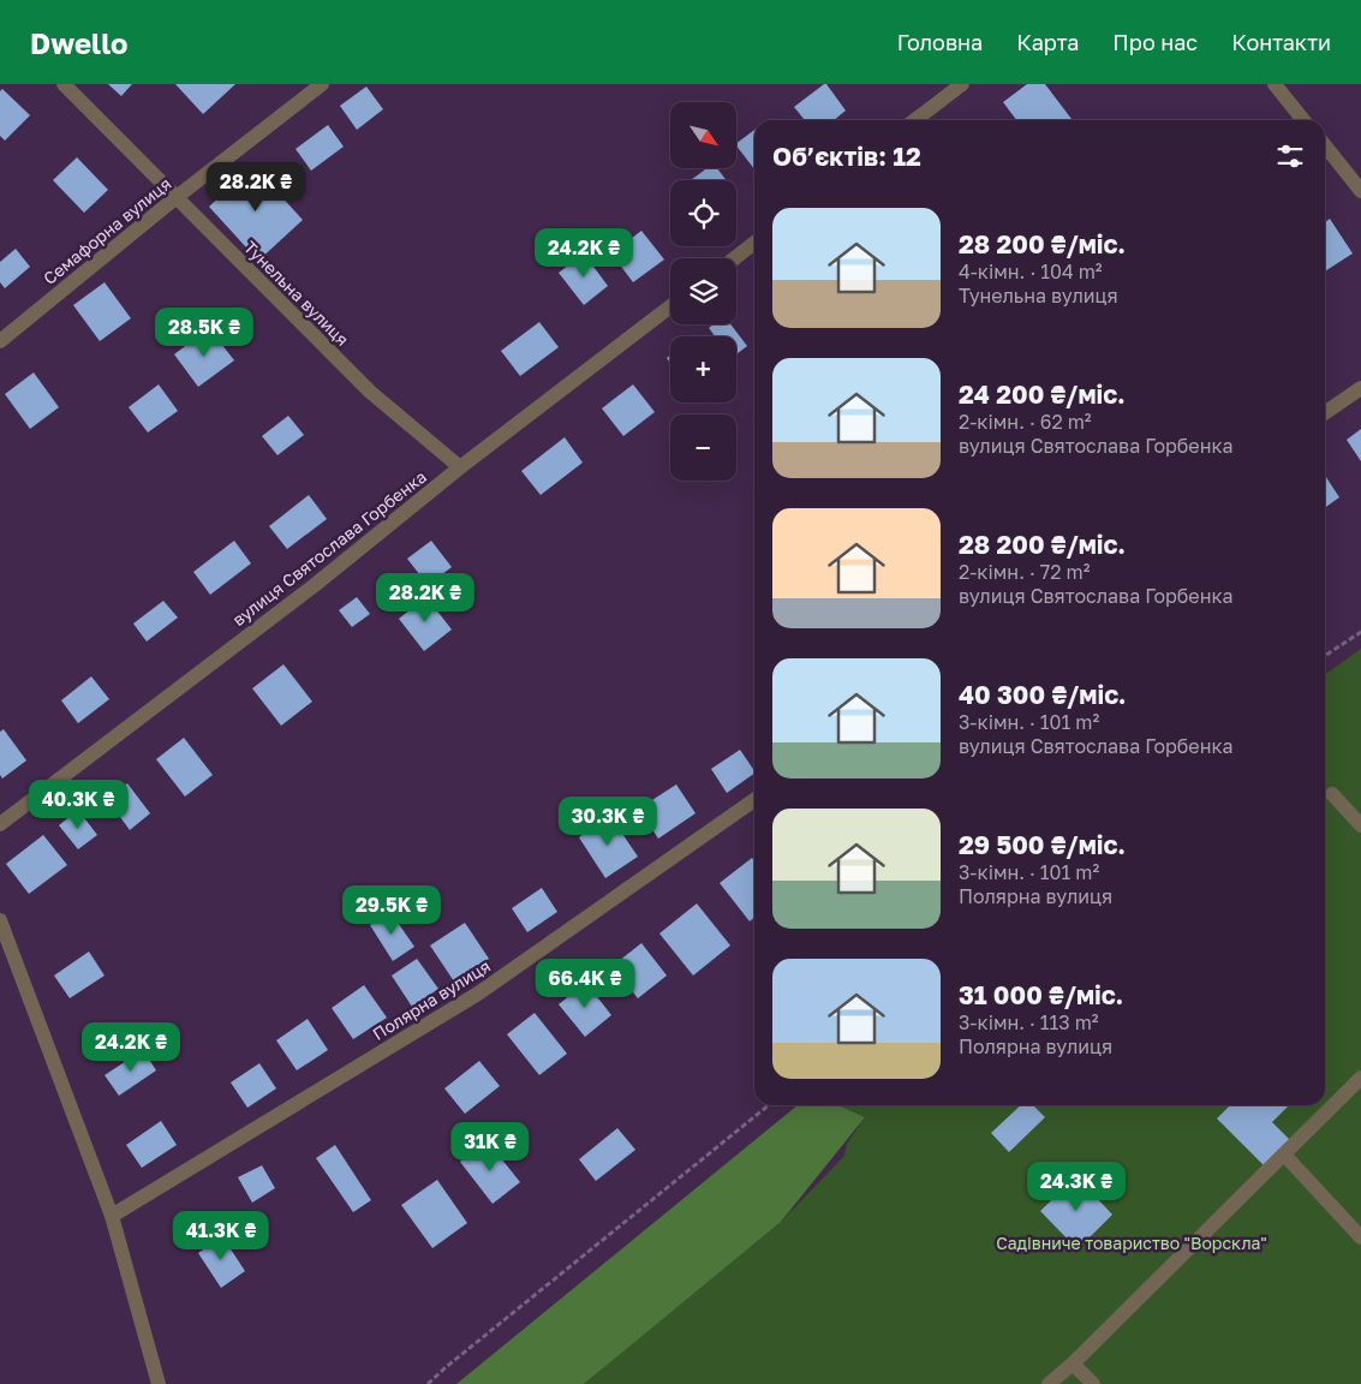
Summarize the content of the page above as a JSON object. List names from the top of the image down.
{
  "streets": {
    "street": [
      "Семафорна вулиця",
      "Тунельна вулиця",
      "вулиця Святослава Горбенка",
      "Полярна вулиця"
    ]
  },
  "crossings": [
    ["Семафорна вулиця", "Тунельна вулиця"],
    ["Тунельна вулиця", "вулиця Святослава Горбенка"]
  ],
  "parks": ["Садівниче товариство \"Ворскла\""],
  "north": "bottom right",
  "page": {
    "header": "Dwello",
    "nav": [
      "Головна",
      "Карта",
      "Про нас",
      "Контакти"
    ],
    "map_buttons": ["+", "−"],
    "heading": "Об’єктів: 12",
    "price": [
      "28.2K ₴",
      "24.2K ₴",
      "28.5K ₴",
      "28.2K ₴",
      "40.3K ₴",
      "30.3K ₴",
      "29.5K ₴",
      "66.4K ₴",
      "24.2K ₴",
      "31K ₴",
      "24.3K ₴",
      "41.3K ₴"
    ],
    "list": [
      {
        "name": "28 200 ₴/міс.",
        "note": "4-кімн. · 104 m² · Тунельна вулиця"
      },
      {
        "name": "24 200 ₴/міс.",
        "note": "2-кімн. · 62 m² · вулиця Святослава Горбенка"
      },
      {
        "name": "28 200 ₴/міс.",
        "note": "2-кімн. · 72 m² · вулиця Святослава Горбенка"
      },
      {
        "name": "40 300 ₴/міс.",
        "note": "3-кімн. · 101 m² · вулиця Святослава Горбенка"
      },
      {
        "name": "29 500 ₴/міс.",
        "note": "3-кімн. · 101 m² · Полярна вулиця"
      },
      {
        "name": "31 000 ₴/міс.",
        "note": "3-кімн. · 113 m² · Полярна вулиця"
      }
    ]
  }
}
